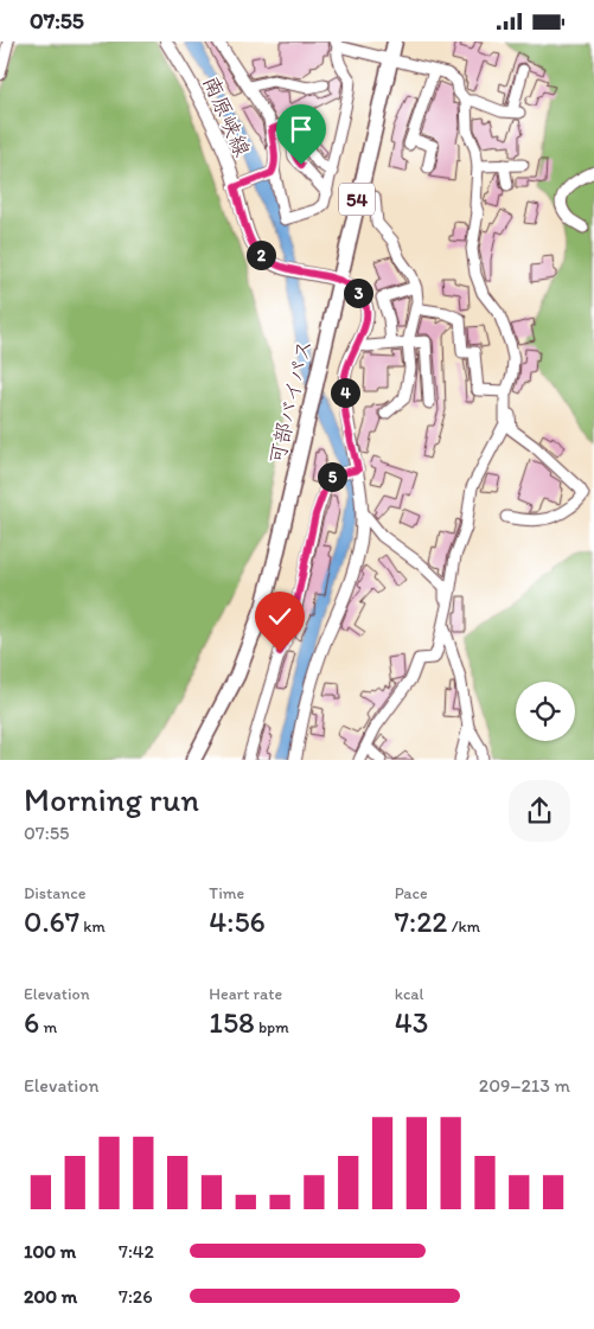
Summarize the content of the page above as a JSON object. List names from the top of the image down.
{
  "streets": {
    "highway": ["54", "可部バイパス"],
    "main road": ["南原峡線"]
  },
  "crossings": [
    ["南原峡線", "可部バイパス"]
  ],
  "page": {
    "status": "07:55",
    "pins": [
      "2",
      "3",
      "4",
      "5"
    ],
    "heading": ["Morning run", "07:55"],
    "stats": [
      ["Distance", "0.67 km"],
      ["Time", "4:56"],
      ["Pace", "7:22 /km"],
      ["Elevation", "6 m"],
      ["Heart rate", "158 bpm"],
      ["kcal", "43"]
    ],
    "chart": ["Elevation", "209–213 m"],
    "list": [
      {
        "name": "100 m",
        "note": "7:42"
      },
      {
        "name": "200 m",
        "note": "7:26"
      }
    ]
  }
}
